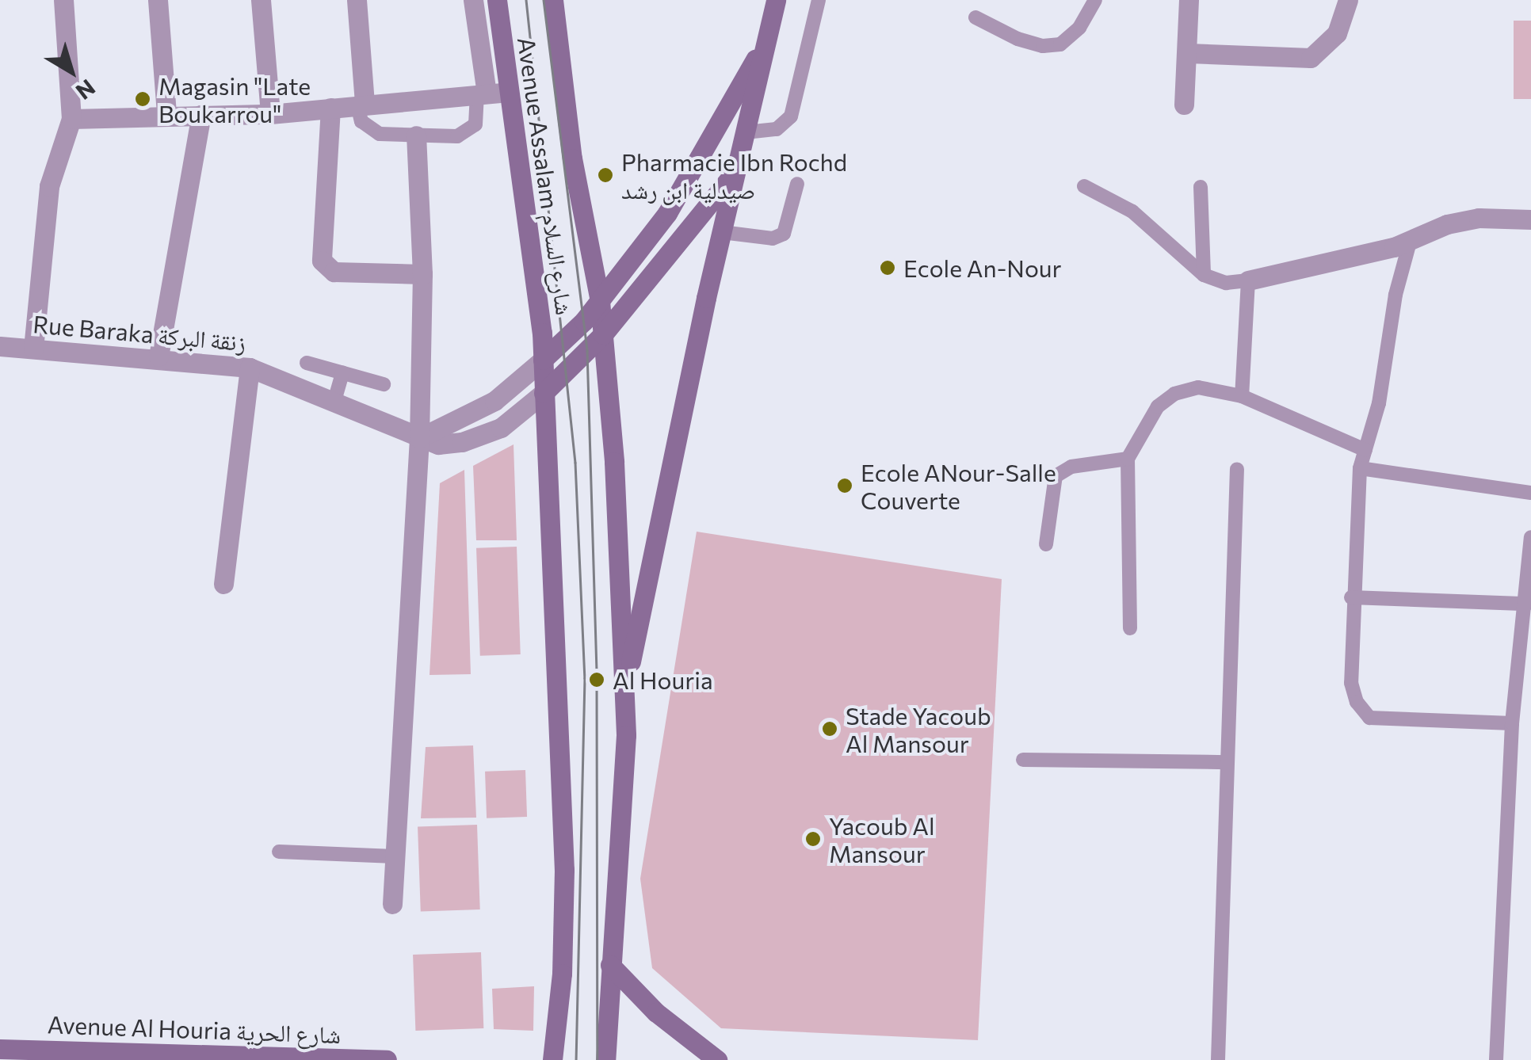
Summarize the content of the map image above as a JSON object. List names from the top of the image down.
{
  "streets": {
    "main road": ["Avenue Assalam شارع السلام", "Avenue Al Houria شارع الحرية"],
    "street": ["Rue Baraka زنقة البركة"]
  },
  "crossings": [
    ["Avenue Assalam شارع السلام", "Rue Baraka زنقة البركة"]
  ],
  "places": [
    "Magasin \"Late Boukarrou\"",
    "Pharmacie Ibn Rochd صيدلية ابن رشد",
    "Ecole An-Nour",
    "Ecole ANour-Salle Couverte",
    "Al Houria",
    "Stade Yacoub Al Mansour",
    "Yacoub Al Mansour"
  ],
  "north": "bottom right"
}
